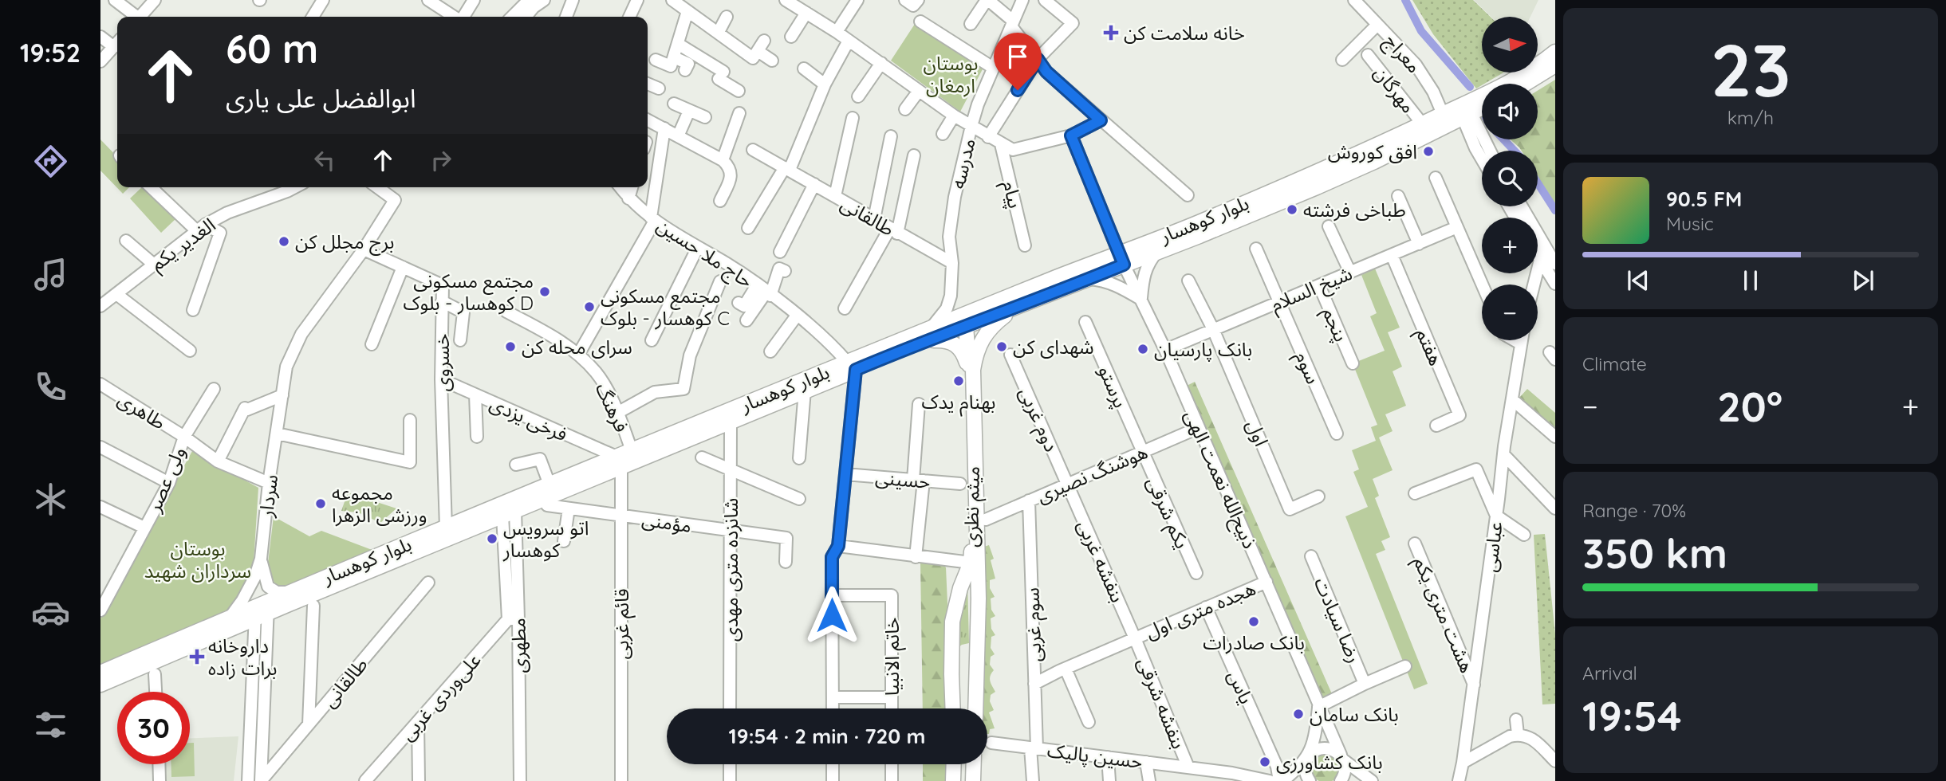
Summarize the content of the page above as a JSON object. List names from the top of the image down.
{
  "streets": {
    "main road": ["بلوار کوهسار", "میثم نظری"],
    "street": [
      "معراج",
      "مهرگان",
      "مدرسه",
      "پیام",
      "طالقانی",
      "الغدیر یکم",
      "حاج ملا حسین",
      "شیخ السلام",
      "پنجم",
      "هفتم",
      "خسروی",
      "سوم",
      "پرستو",
      "فرهنگ",
      "طاهری",
      "فرخی یزدی",
      "دوم غربی",
      "اول",
      "هوشنگ نصیری",
      "ولی عصر",
      "حسینی",
      "ذبیح‌الله نعمت الهی",
      "سردار",
      "یکم شرقی",
      "مؤمنی",
      "عباسی",
      "بنفشه غربی",
      "شانزده متری مهدی",
      "هجده متری اول",
      "هشت متری یکم",
      "رضا سیادت",
      "قائم غربی",
      "سوم غربی",
      "مطهری",
      "خاتم الانبیا",
      "یاس",
      "علی‌وردی غربی",
      "بنفشه شرقی",
      "حسین پالیک"
    ]
  },
  "crossings": [
    ["معراج", "بلوار کوهسار"],
    ["مهرگان", "بلوار کوهسار"],
    ["مدرسه", "طالقانی"],
    ["مدرسه", "بلوار کوهسار"],
    ["طالقانی", "بلوار کوهسار"],
    ["بلوار کوهسار", "حاج ملا حسین"],
    ["بلوار کوهسار", "خسروی"],
    ["بلوار کوهسار", "فرهنگ"],
    ["بلوار کوهسار", "فرخی یزدی"],
    ["بلوار کوهسار", "ذبیح‌الله نعمت الهی"],
    ["بلوار کوهسار", "سردار"],
    ["بلوار کوهسار", "میثم نظری"],
    ["بلوار کوهسار", "شانزده متری مهدی"],
    ["بلوار کوهسار", "قائم غربی"],
    ["بلوار کوهسار", "مطهری"],
    ["شیخ السلام", "پنجم"],
    ["شیخ السلام", "هفتم"],
    ["شیخ السلام", "سوم"],
    ["شیخ السلام", "اول"],
    ["شیخ السلام", "ذبیح‌الله نعمت الهی"],
    ["خسروی", "فرخی یزدی"],
    ["خسروی", "سردار"],
    ["پرستو", "هوشنگ نصیری"],
    ["پرستو", "یکم شرقی"],
    ["طاهری", "ولی عصر"],
    ["طاهری", "سردار"],
    ["فرخی یزدی", "قائم غربی"],
    ["دوم غربی", "هوشنگ نصیری"],
    ["دوم غربی", "بنفشه غربی"],
    ["هوشنگ نصیری", "ذبیح‌الله نعمت الهی"],
    ["هوشنگ نصیری", "یکم شرقی"],
    ["هوشنگ نصیری", "بنفشه غربی"],
    ["هوشنگ نصیری", "سوم غربی"],
    ["ذبیح‌الله نعمت الهی", "هجده متری اول"],
    ["ذبیح‌الله نعمت الهی", "رضا سیادت"],
    ["مؤمنی", "شانزده متری مهدی"],
    ["مؤمنی", "قائم غربی"],
    ["عباسی", "هشت متری یکم"],
    ["بنفشه غربی", "هجده متری اول"],
    ["بنفشه غربی", "بنفشه شرقی"],
    ["هجده متری اول", "سوم غربی"],
    ["هجده متری اول", "یاس"],
    ["هجده متری اول", "بنفشه شرقی"],
    ["سوم غربی", "حسین پالیک"],
    ["مطهری", "علی‌وردی غربی"],
    ["بنفشه شرقی", "حسین پالیک"]
  ],
  "parks": ["بوستان ارمغان", "بوستان سرداران شهید"],
  "places": {
    "health": ["خانه سلامت کن", "داروخانه برات زاده"],
    "other": [
      "افق کوروش",
      "طباخی فرشته",
      "برج مجلل کن",
      "مجتمع مسکونی کوهسار - بلوک D",
      "مجتمع مسکونی کوهسار - بلوک C",
      "سرای محله کن",
      "شهدای کن",
      "بانک پارسیان",
      "بهنام یدک",
      "مجموعه ورزشی الزهرا",
      "اتو سرویس کوهسار",
      "بانک صادرات",
      "بانک سامان",
      "بانک کشاورزی"
    ]
  },
  "north": "right",
  "page": {
    "tabs": "19:52",
    "tile": [
      ["23", "km/h"],
      "Climate",
      ["Range · 70%", "350 km"],
      ["Arrival", "19:54"]
    ],
    "map_buttons": ["+", "−"],
    "turn": ["60 m", "ابوالفضل علی یاری"],
    "song": ["90.5 FM", "Music"],
    "heat": ["−", "20°", "+"],
    "limit": "30",
    "trip": "19:54 · 2 min · 720 m"
  }
}
